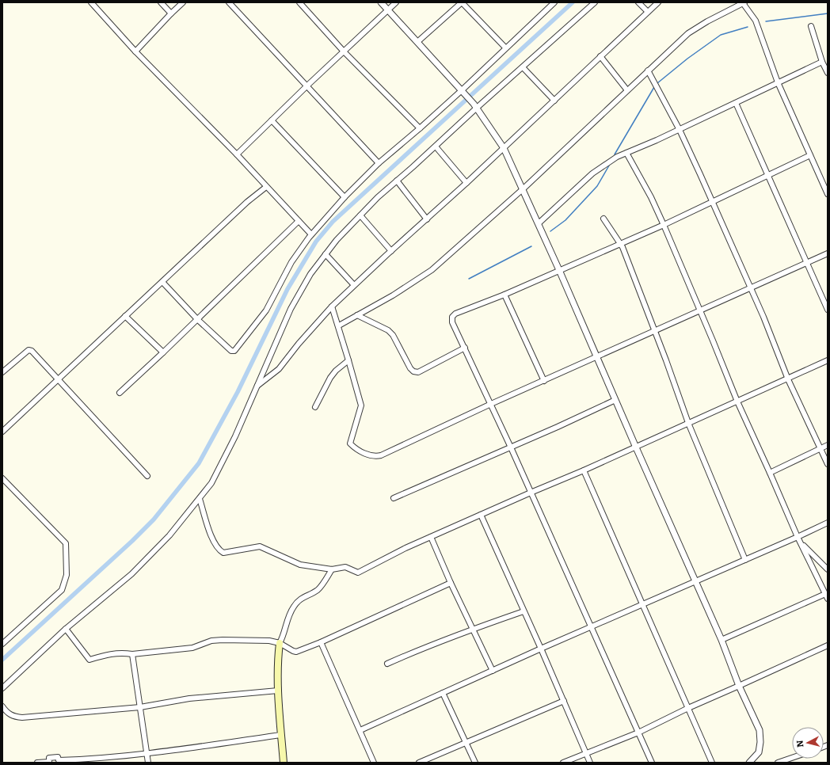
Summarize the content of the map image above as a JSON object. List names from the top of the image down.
{
  "north": "left"
}
